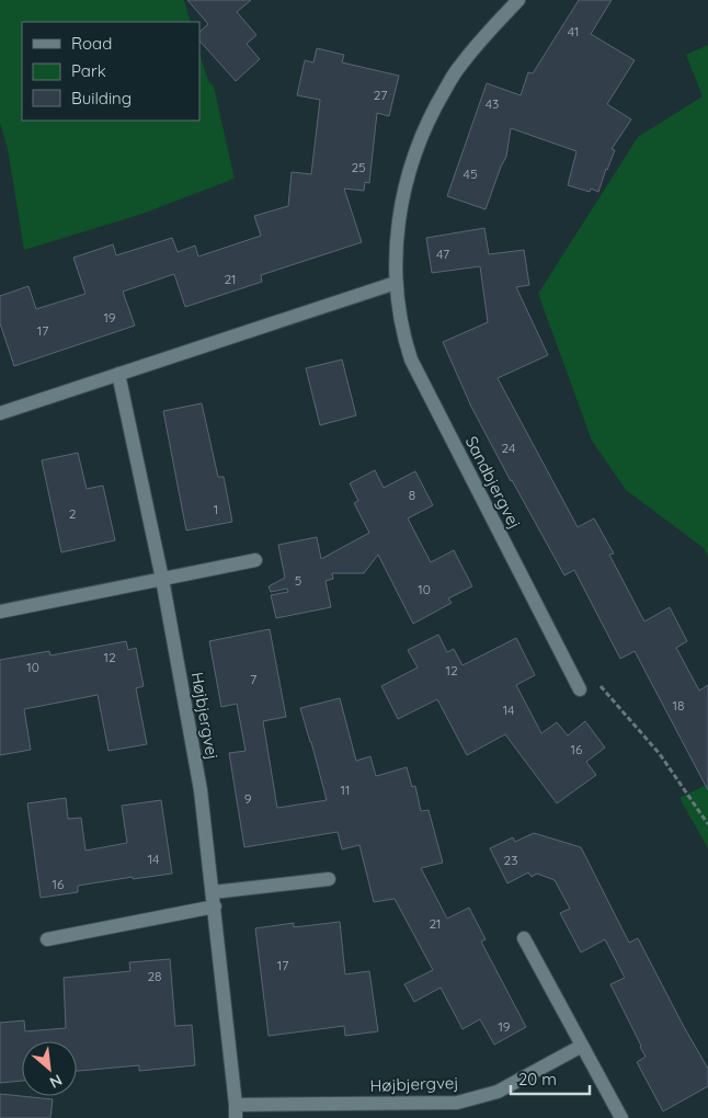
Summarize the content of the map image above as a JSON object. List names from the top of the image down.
{
  "streets": {
    "street": ["Sandbjergvej", "Højbjergvej"]
  },
  "house_numbers": [
    "41",
    "27",
    "43",
    "25",
    "45",
    "47",
    "21",
    "19",
    "17",
    "24",
    "8",
    "1",
    "2",
    "5",
    "10",
    "12",
    "10",
    "12",
    "7",
    "18",
    "14",
    "16",
    "11",
    "9",
    "14",
    "23",
    "16",
    "21",
    "17",
    "28",
    "19"
  ],
  "legend": ["Road", "Park", "Building"],
  "scale_bar": "20 m",
  "north": "bottom right"
}
